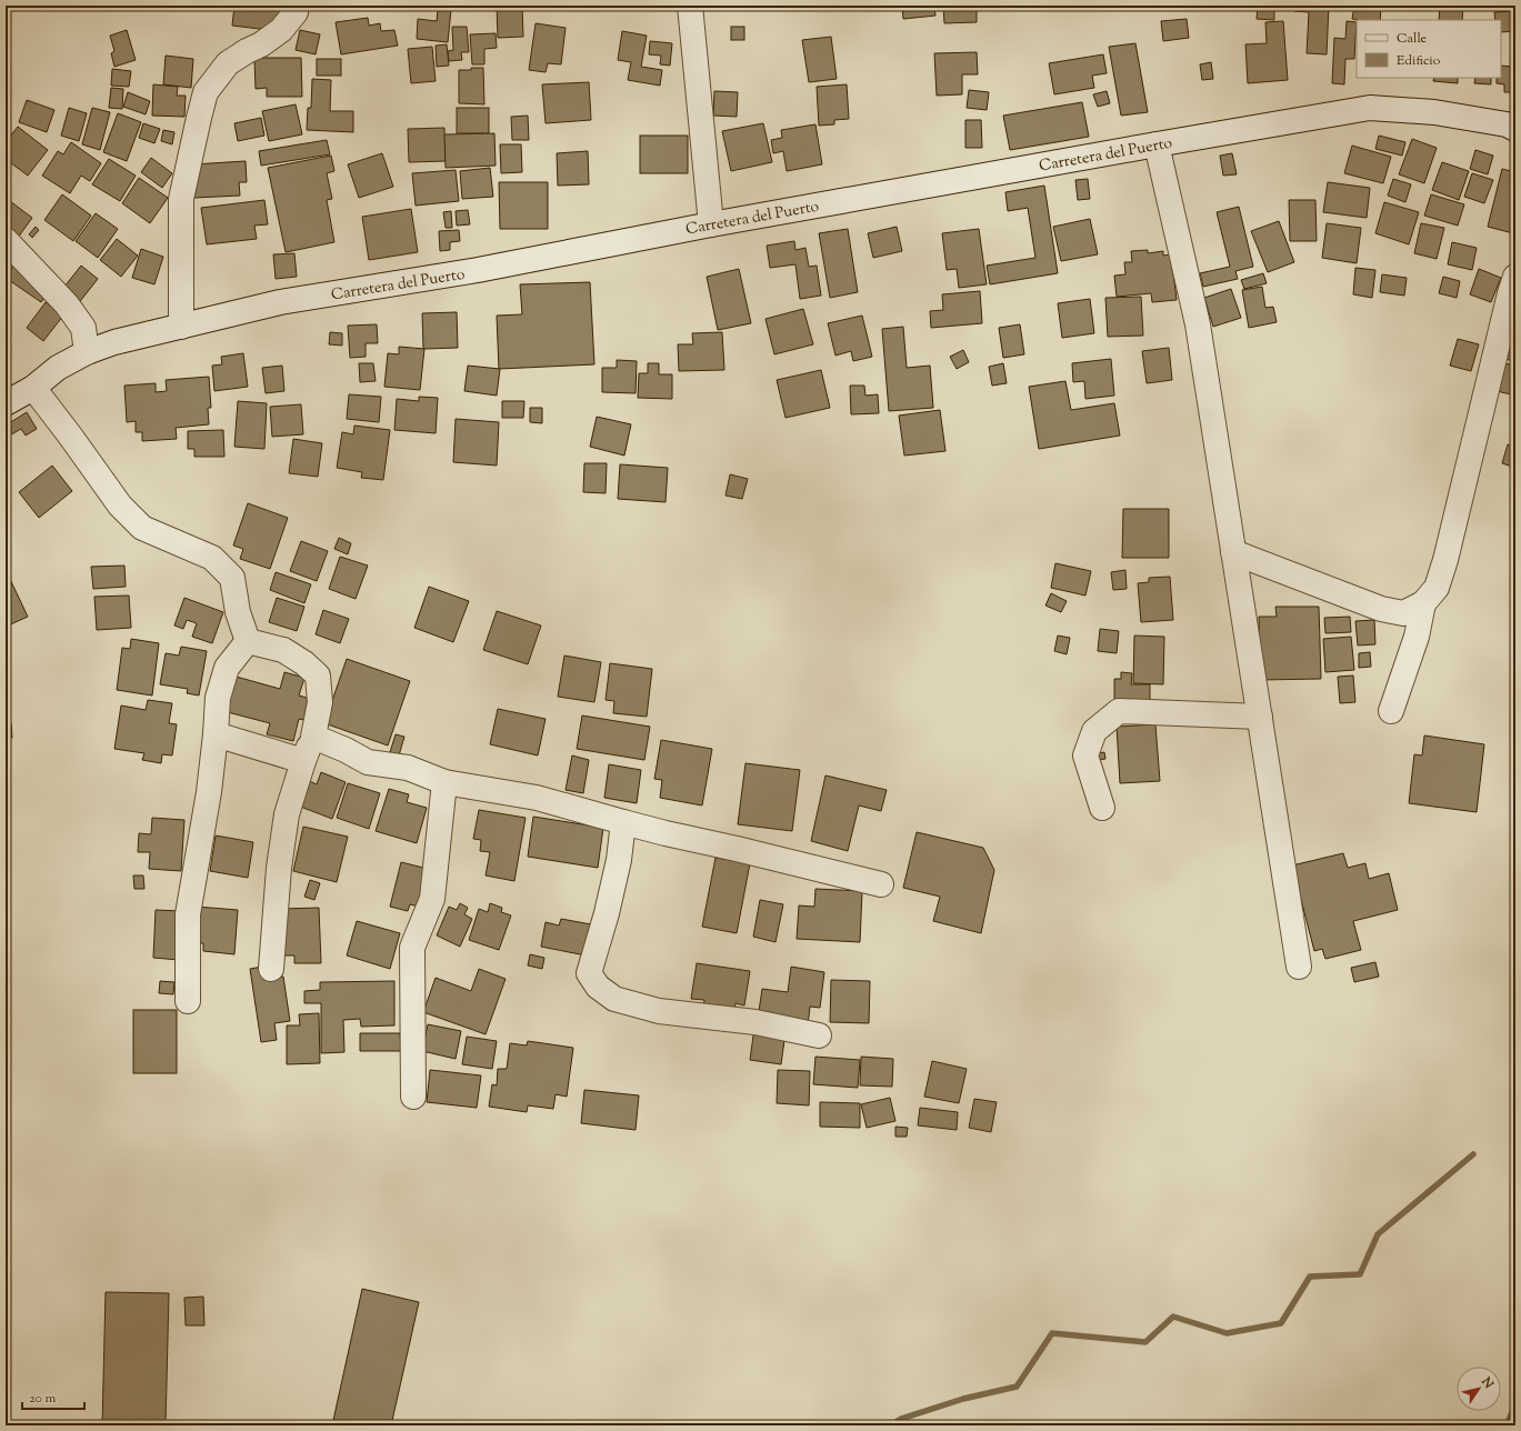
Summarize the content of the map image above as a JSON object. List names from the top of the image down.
{
  "streets": {
    "street": ["Carretera del Puerto"]
  },
  "legend": ["Calle", "Edificio"],
  "scale_bar": "20 m",
  "north": "top right"
}
